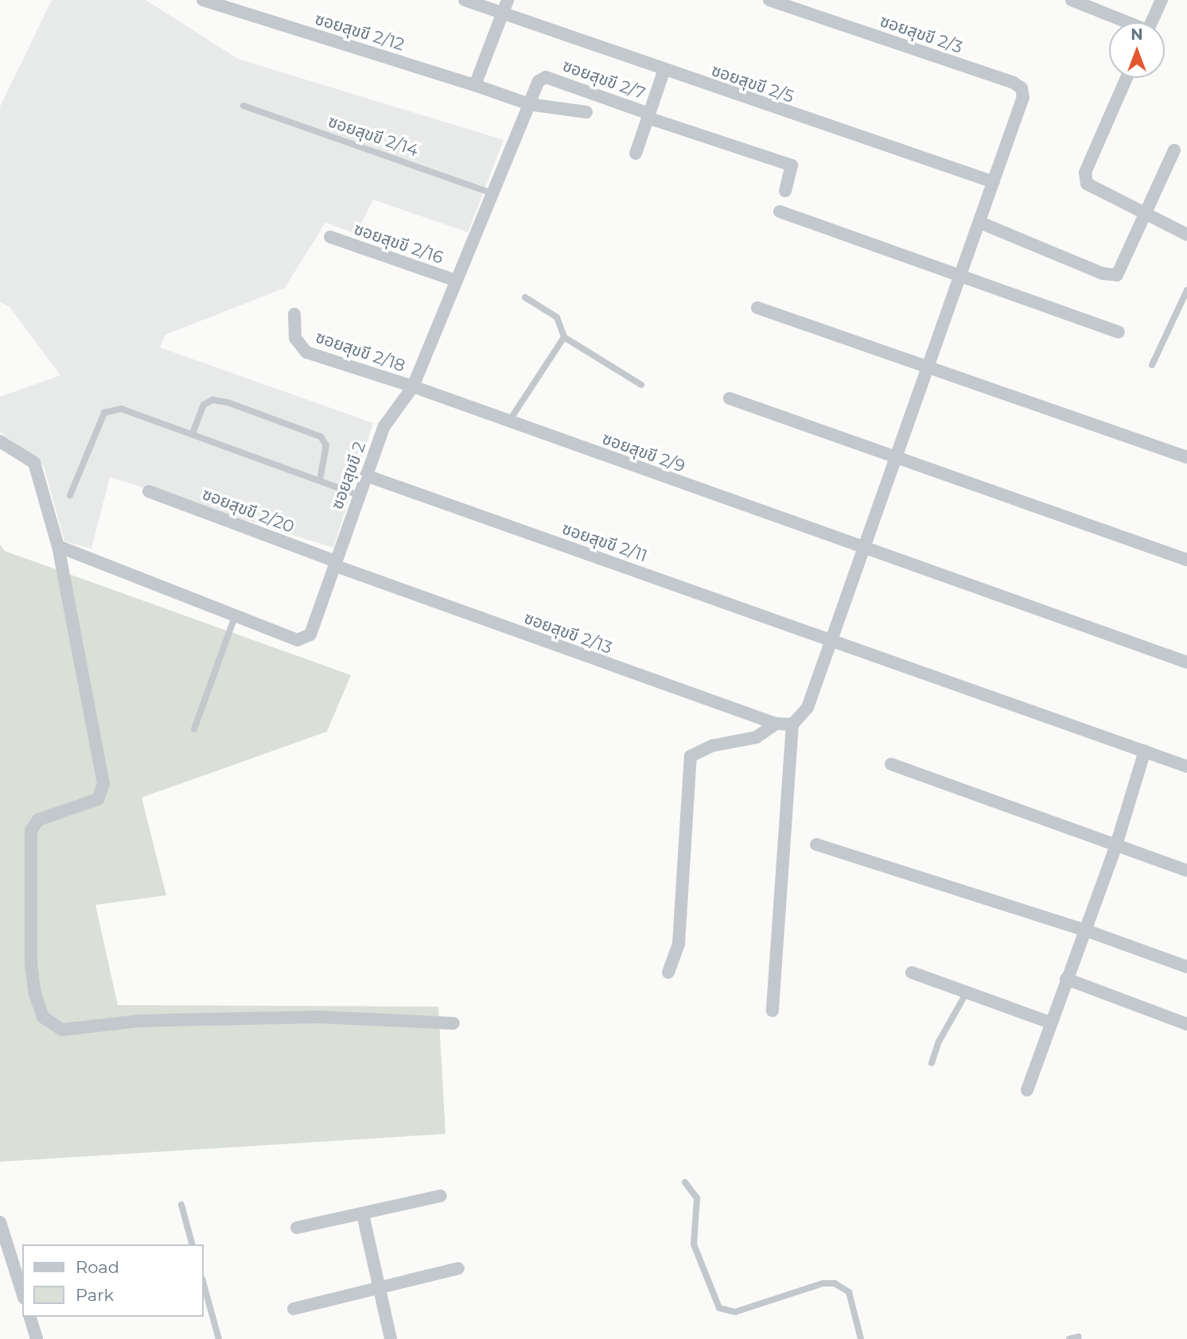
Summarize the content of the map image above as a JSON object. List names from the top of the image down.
{
  "streets": {
    "street": [
      "ซอยสุขขี 2/12",
      "ซอยสุขขี 2/3",
      "ซอยสุขขี 2/7",
      "ซอยสุขขี 2/5",
      "ซอยสุขขี 2/16",
      "ซอยสุขขี 2/18",
      "ซอยสุขขี 2/9",
      "ซอยสุขขี 2",
      "ซอยสุขขี 2/20",
      "ซอยสุขขี 2/11",
      "ซอยสุขขี 2/13"
    ],
    "lane": ["ซอยสุขขี 2/14"]
  },
  "crossings": [
    ["ซอยสุขขี 2/3", "ซอยสุขขี 2/5"],
    ["ซอยสุขขี 2/7", "ซอยสุขขี 2"],
    ["ซอยสุขขี 2/14", "ซอยสุขขี 2"],
    ["ซอยสุขขี 2/16", "ซอยสุขขี 2"],
    ["ซอยสุขขี 2/18", "ซอยสุขขี 2/9"],
    ["ซอยสุขขี 2/18", "ซอยสุขขี 2"],
    ["ซอยสุขขี 2/9", "ซอยสุขขี 2"],
    ["ซอยสุขขี 2", "ซอยสุขขี 2/20"],
    ["ซอยสุขขี 2", "ซอยสุขขี 2/11"],
    ["ซอยสุขขี 2", "ซอยสุขขี 2/13"],
    ["ซอยสุขขี 2/20", "ซอยสุขขี 2/13"]
  ],
  "legend": ["Road", "Park"],
  "north": "top"
}
